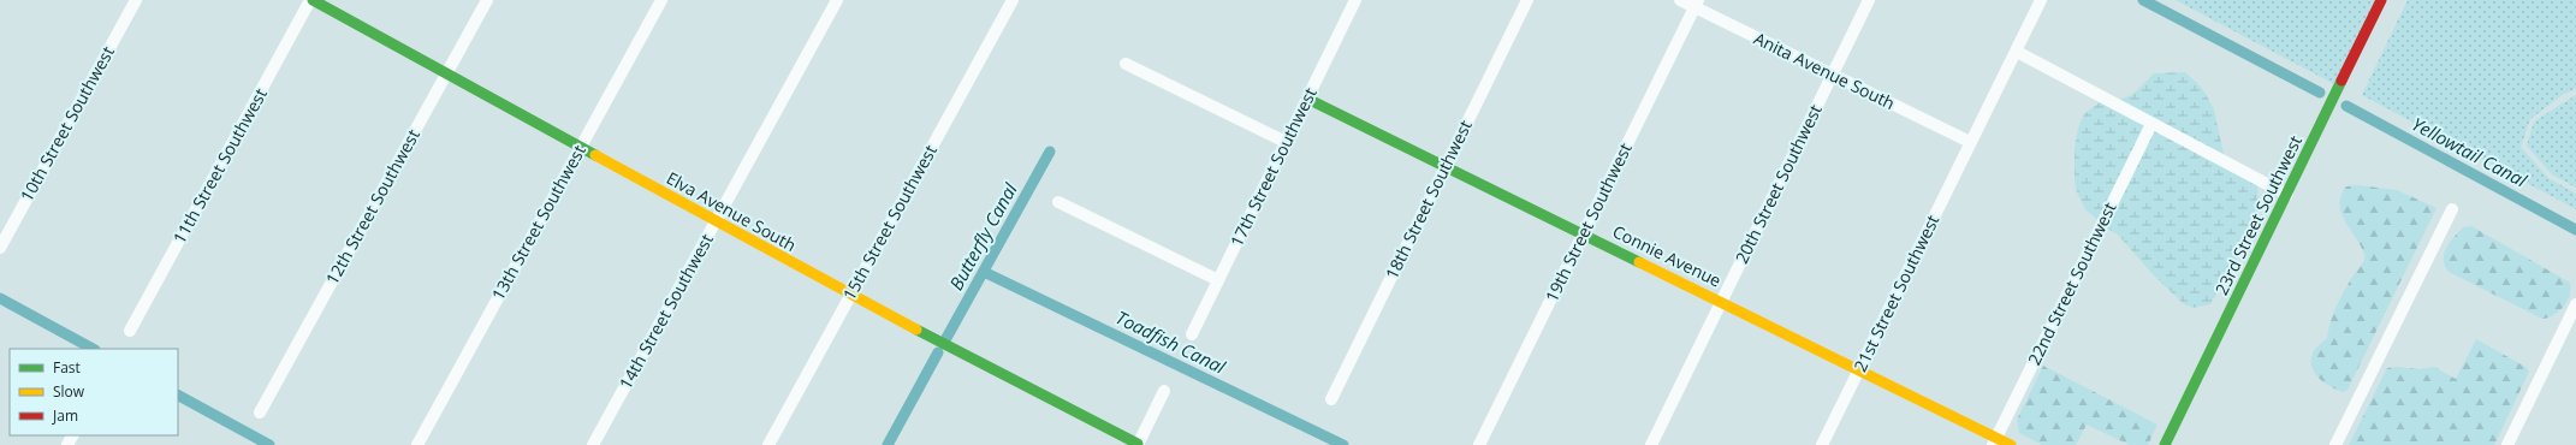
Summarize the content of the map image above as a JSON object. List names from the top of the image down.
{
  "streets": {
    "street": [
      "Anita Avenue South",
      "10th Street Southwest",
      "11th Street Southwest",
      "17th Street Southwest",
      "20th Street Southwest",
      "18th Street Southwest",
      "12th Street Southwest",
      "Elva Avenue South",
      "23rd Street Southwest",
      "13th Street Southwest",
      "15th Street Southwest",
      "19th Street Southwest",
      "Connie Avenue",
      "22nd Street Southwest",
      "21st Street Southwest",
      "14th Street Southwest"
    ]
  },
  "crossings": [
    ["Anita Avenue South", "20th Street Southwest"],
    ["Anita Avenue South", "19th Street Southwest"],
    ["Anita Avenue South", "21st Street Southwest"],
    ["11th Street Southwest", "Elva Avenue South"],
    ["17th Street Southwest", "Connie Avenue"],
    ["20th Street Southwest", "Connie Avenue"],
    ["18th Street Southwest", "Connie Avenue"],
    ["12th Street Southwest", "Elva Avenue South"],
    ["Elva Avenue South", "13th Street Southwest"],
    ["Elva Avenue South", "15th Street Southwest"],
    ["Elva Avenue South", "14th Street Southwest"],
    ["19th Street Southwest", "Connie Avenue"],
    ["Connie Avenue", "22nd Street Southwest"],
    ["Connie Avenue", "21st Street Southwest"]
  ],
  "water": ["Yellowtail Canal", "Butterfly Canal", "Toadfish Canal"],
  "legend": ["Fast", "Slow", "Jam"]
}
